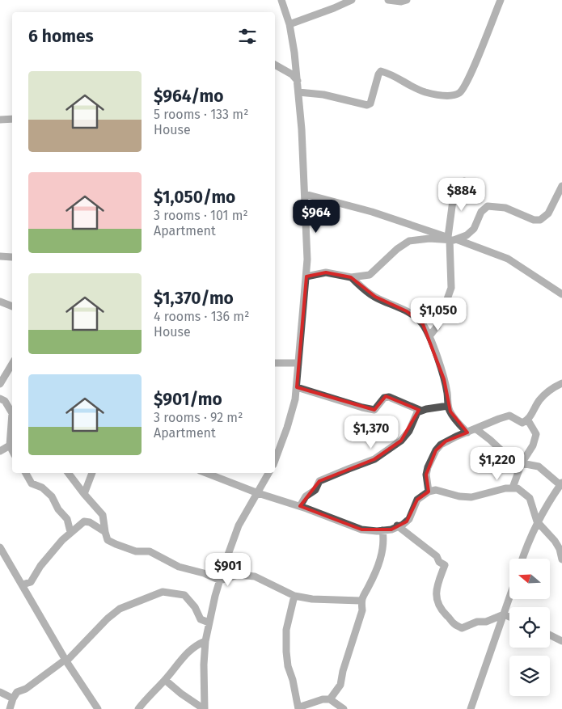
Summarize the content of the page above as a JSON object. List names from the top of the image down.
{
  "north": "left",
  "page": {
    "heading": "6 homes",
    "list": [
      {
        "name": "$964/mo",
        "note": "5 rooms · 133 m² · House"
      },
      {
        "name": "$1,050/mo",
        "note": "3 rooms · 101 m² · Apartment"
      },
      {
        "name": "$1,370/mo",
        "note": "4 rooms · 136 m² · House"
      },
      {
        "name": "$901/mo",
        "note": "3 rooms · 92 m² · Apartment"
      }
    ],
    "price": [
      "$884",
      "$964",
      "$1,050",
      "$1,370",
      "$1,220",
      "$901"
    ]
  }
}
